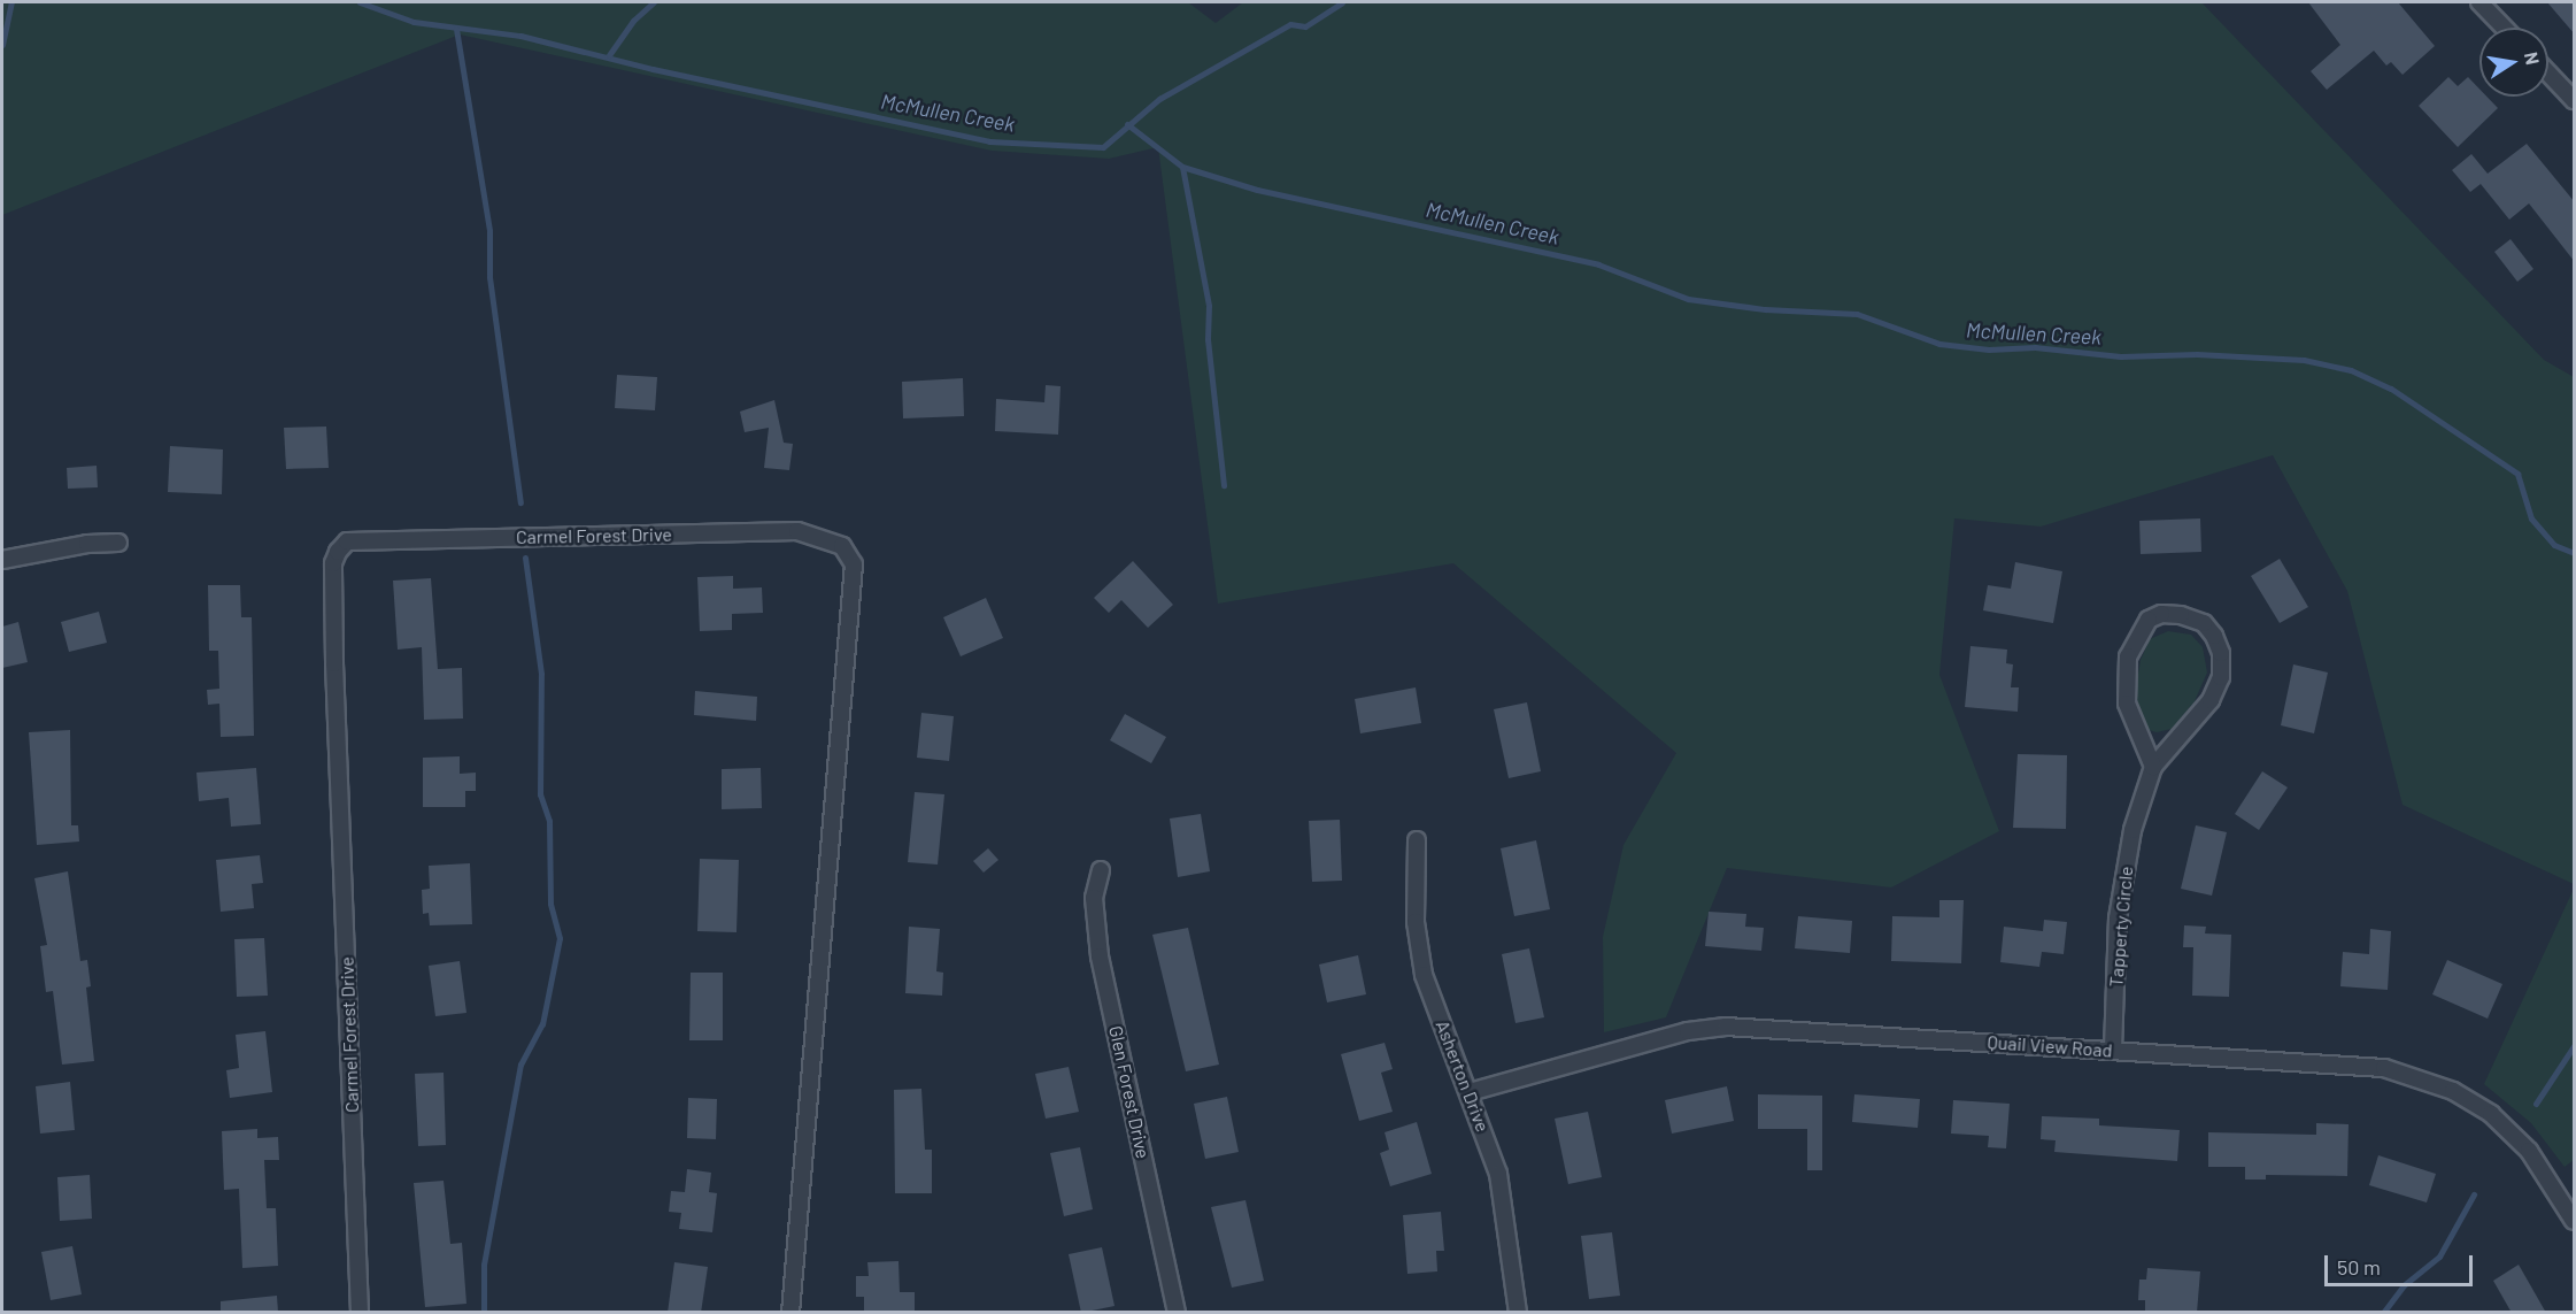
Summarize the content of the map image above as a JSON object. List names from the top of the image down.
{
  "streets": {
    "street": [
      "Carmel Forest Drive",
      "Tapperty Circle",
      "Quail View Road",
      "Asherton Drive",
      "Glen Forest Drive"
    ]
  },
  "crossings": [
    ["Tapperty Circle", "Quail View Road"],
    ["Quail View Road", "Asherton Drive"]
  ],
  "water": ["McMullen Creek"],
  "scale_bar": "50 m",
  "north": "right"
}
